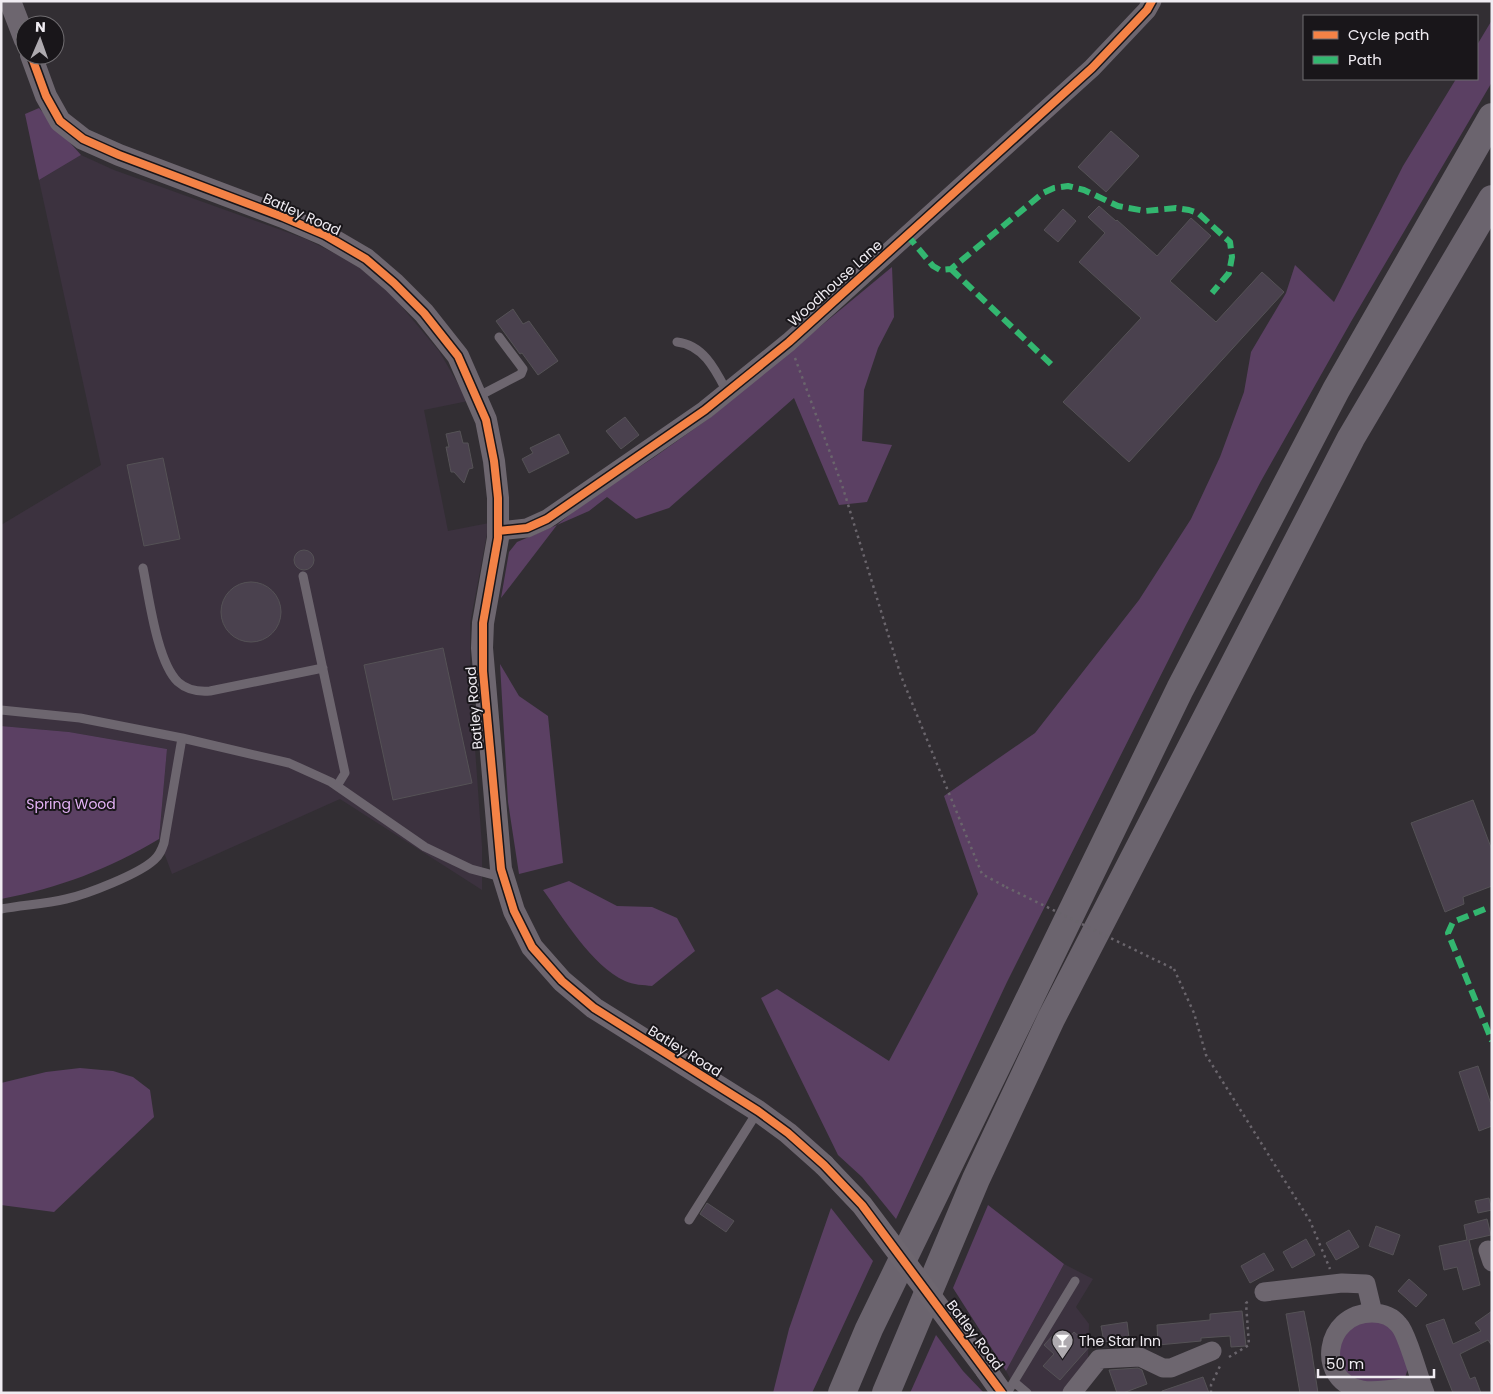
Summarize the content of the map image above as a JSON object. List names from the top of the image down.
{
  "streets": {
    "street": ["Batley Road", "Woodhouse Lane"]
  },
  "crossings": [
    ["Batley Road", "Woodhouse Lane"]
  ],
  "parks": ["Spring Wood"],
  "places": {
    "bar": ["The Star Inn"]
  },
  "legend": ["Cycle path", "Path"],
  "scale_bar": "50 m",
  "north": "top"
}
